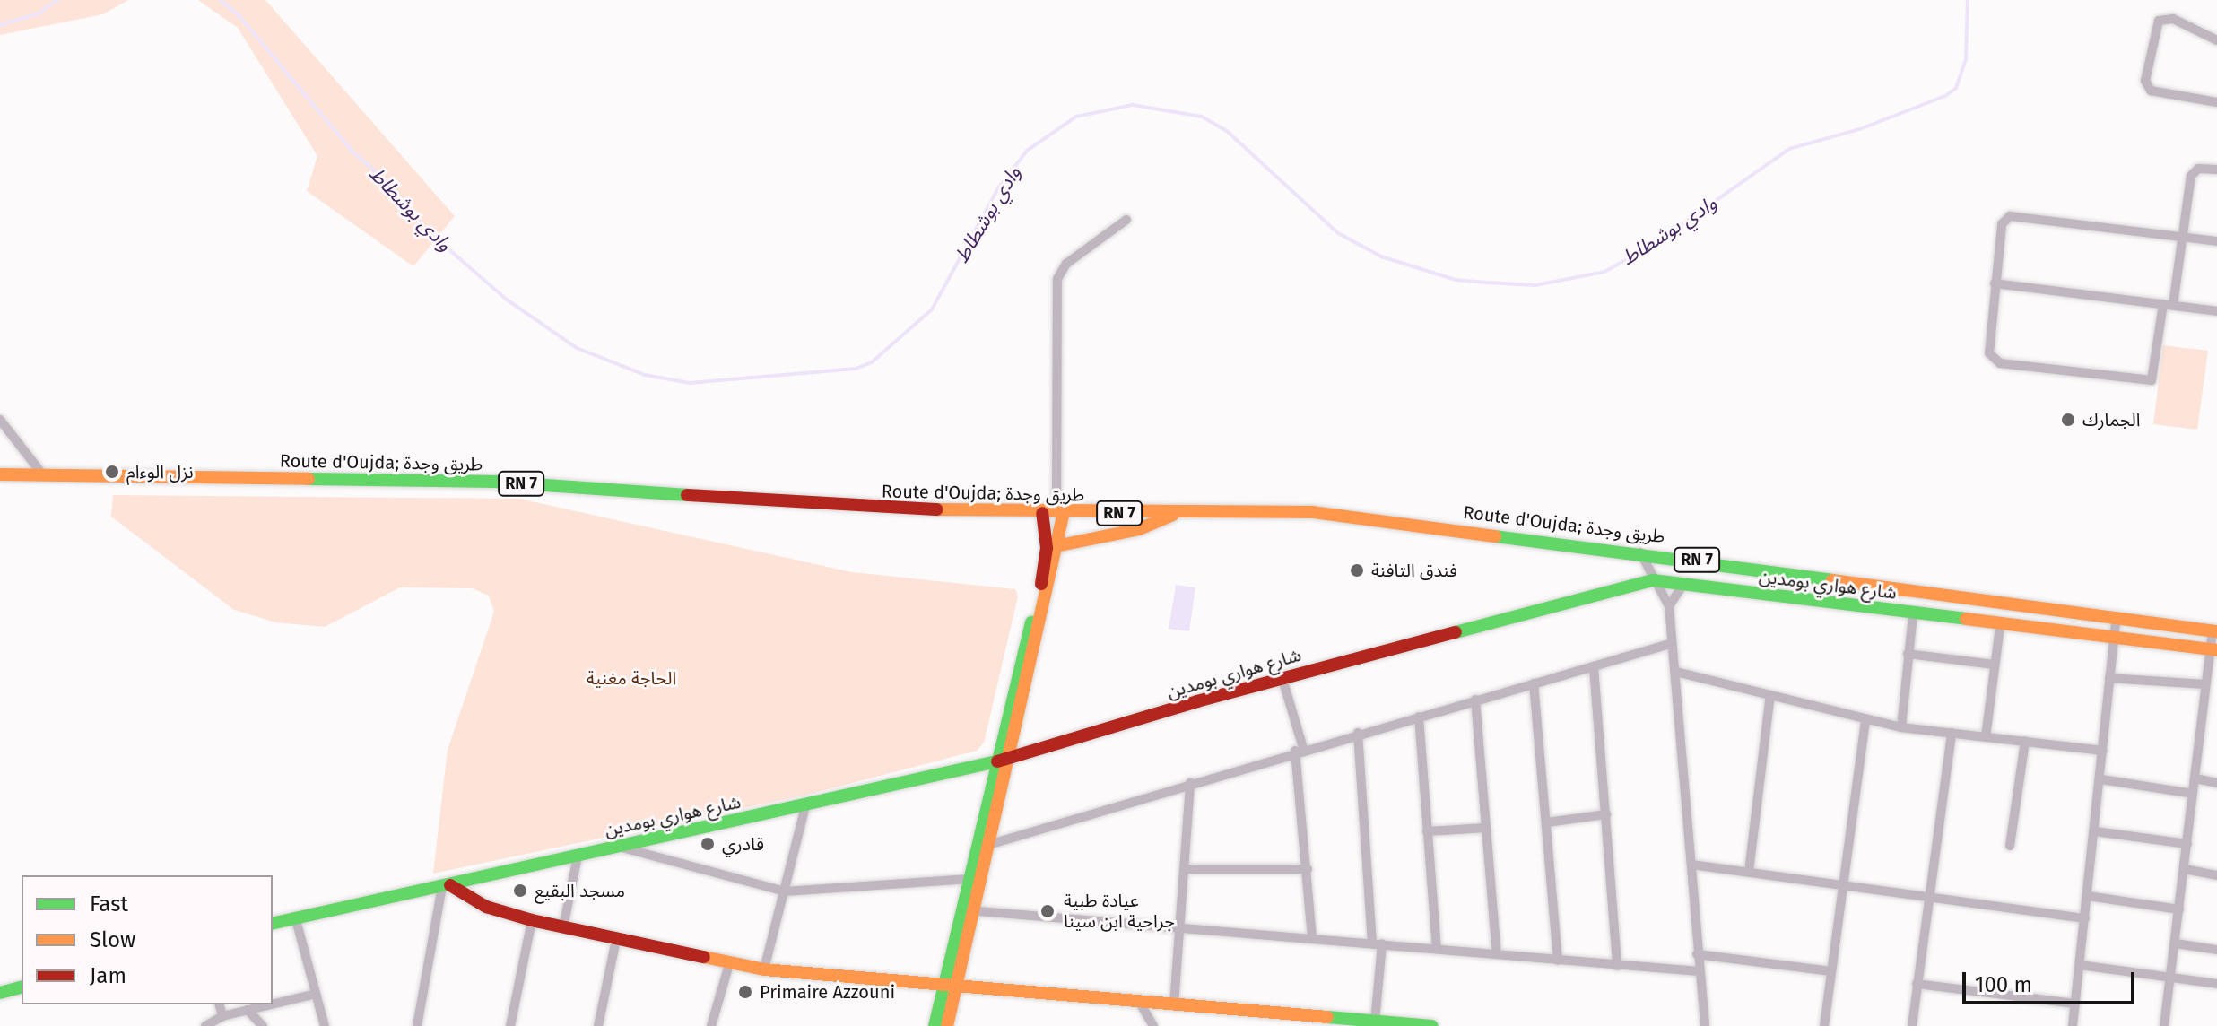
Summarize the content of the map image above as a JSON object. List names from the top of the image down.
{
  "streets": {
    "street": ["Route d'Oujda; طريق وجدة", "RN 7", "شارع هواري بومدين"]
  },
  "water": ["وادي بوشطاط"],
  "parks": ["الحاجة مغنية"],
  "places": [
    "الجمارك",
    "نزل الوءام",
    "فندق التافنة",
    "قادري",
    "مسجد البقيع",
    "عيادة طبية جراحية ابن سينا",
    "Primaire Azzouni"
  ],
  "legend": ["Fast", "Slow", "Jam"],
  "scale_bar": "100 m"
}
